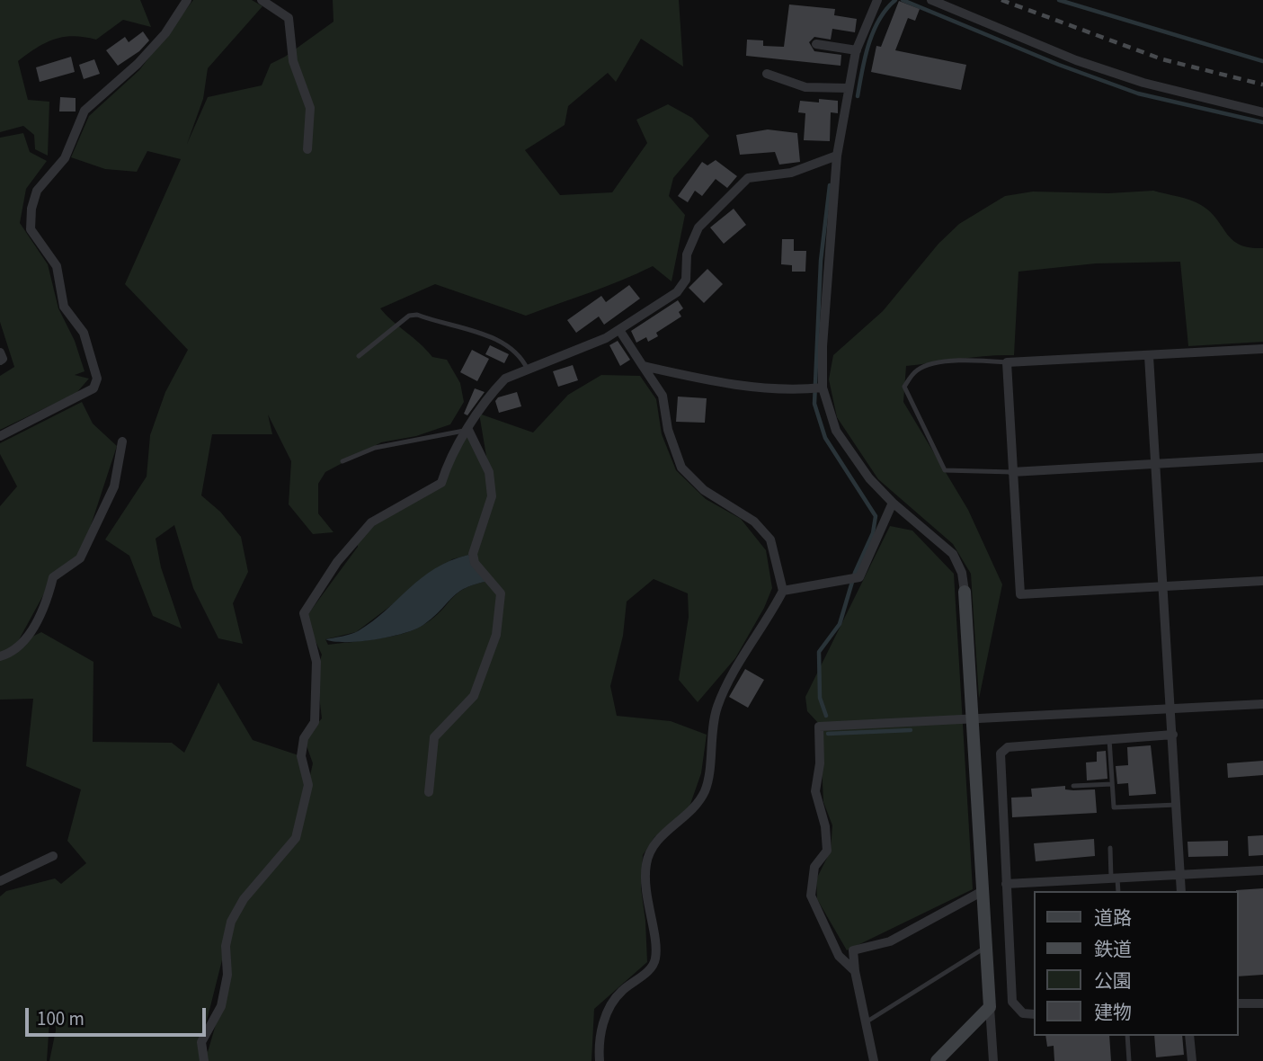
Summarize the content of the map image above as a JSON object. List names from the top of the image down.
{
  "legend": [
    "道路",
    "鉄道",
    "公園",
    "建物"
  ],
  "scale_bar": "100 m"
}
